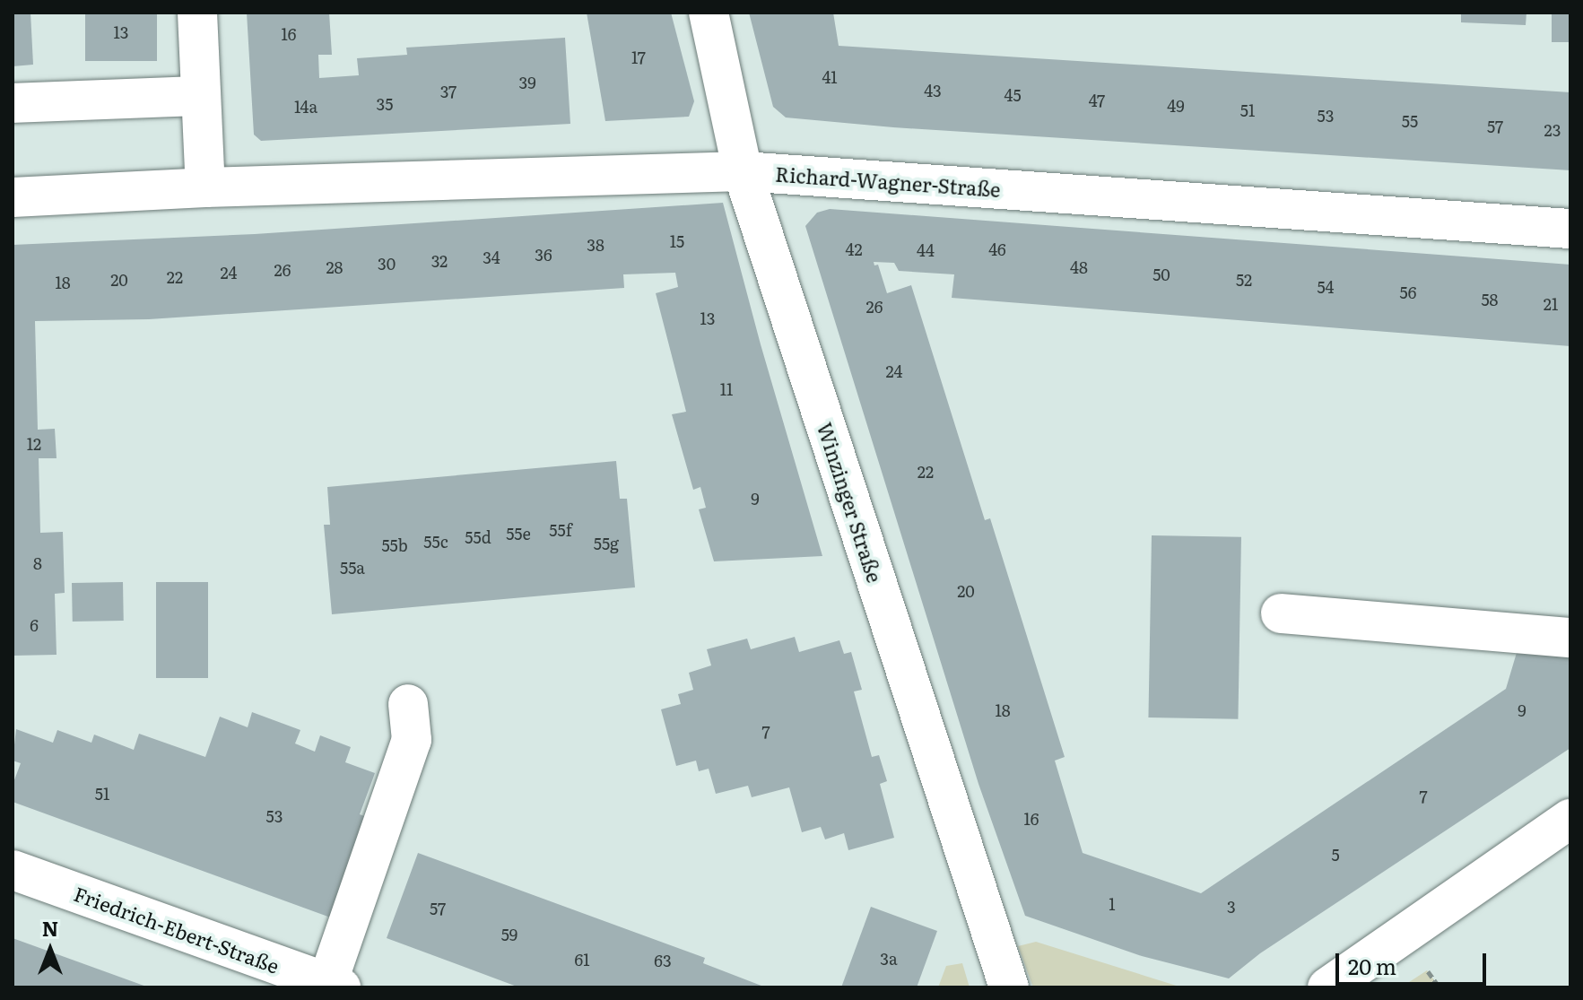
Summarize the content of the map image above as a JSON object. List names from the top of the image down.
{
  "streets": {
    "street": ["Richard-Wagner-Straße", "Winzinger Straße", "Friedrich-Ebert-Straße"]
  },
  "crossings": [
    ["Richard-Wagner-Straße", "Winzinger Straße"]
  ],
  "house_numbers": [
    "13",
    "16",
    "17",
    "41",
    "39",
    "43",
    "37",
    "45",
    "47",
    "35",
    "49",
    "14a",
    "51",
    "53",
    "55",
    "57",
    "23",
    "15",
    "38",
    "42",
    "46",
    "44",
    "36",
    "34",
    "32",
    "30",
    "28",
    "48",
    "26",
    "24",
    "50",
    "22",
    "20",
    "52",
    "18",
    "54",
    "56",
    "58",
    "21",
    "26",
    "13",
    "24",
    "11",
    "12",
    "22",
    "9",
    "55f",
    "55e",
    "55d",
    "55c",
    "55g",
    "55b",
    "8",
    "55a",
    "20",
    "6",
    "18",
    "9",
    "7",
    "51",
    "7",
    "53",
    "16",
    "5",
    "1",
    "3",
    "57",
    "59",
    "3a",
    "61",
    "63"
  ],
  "scale_bar": "20 m",
  "north": "top"
}
